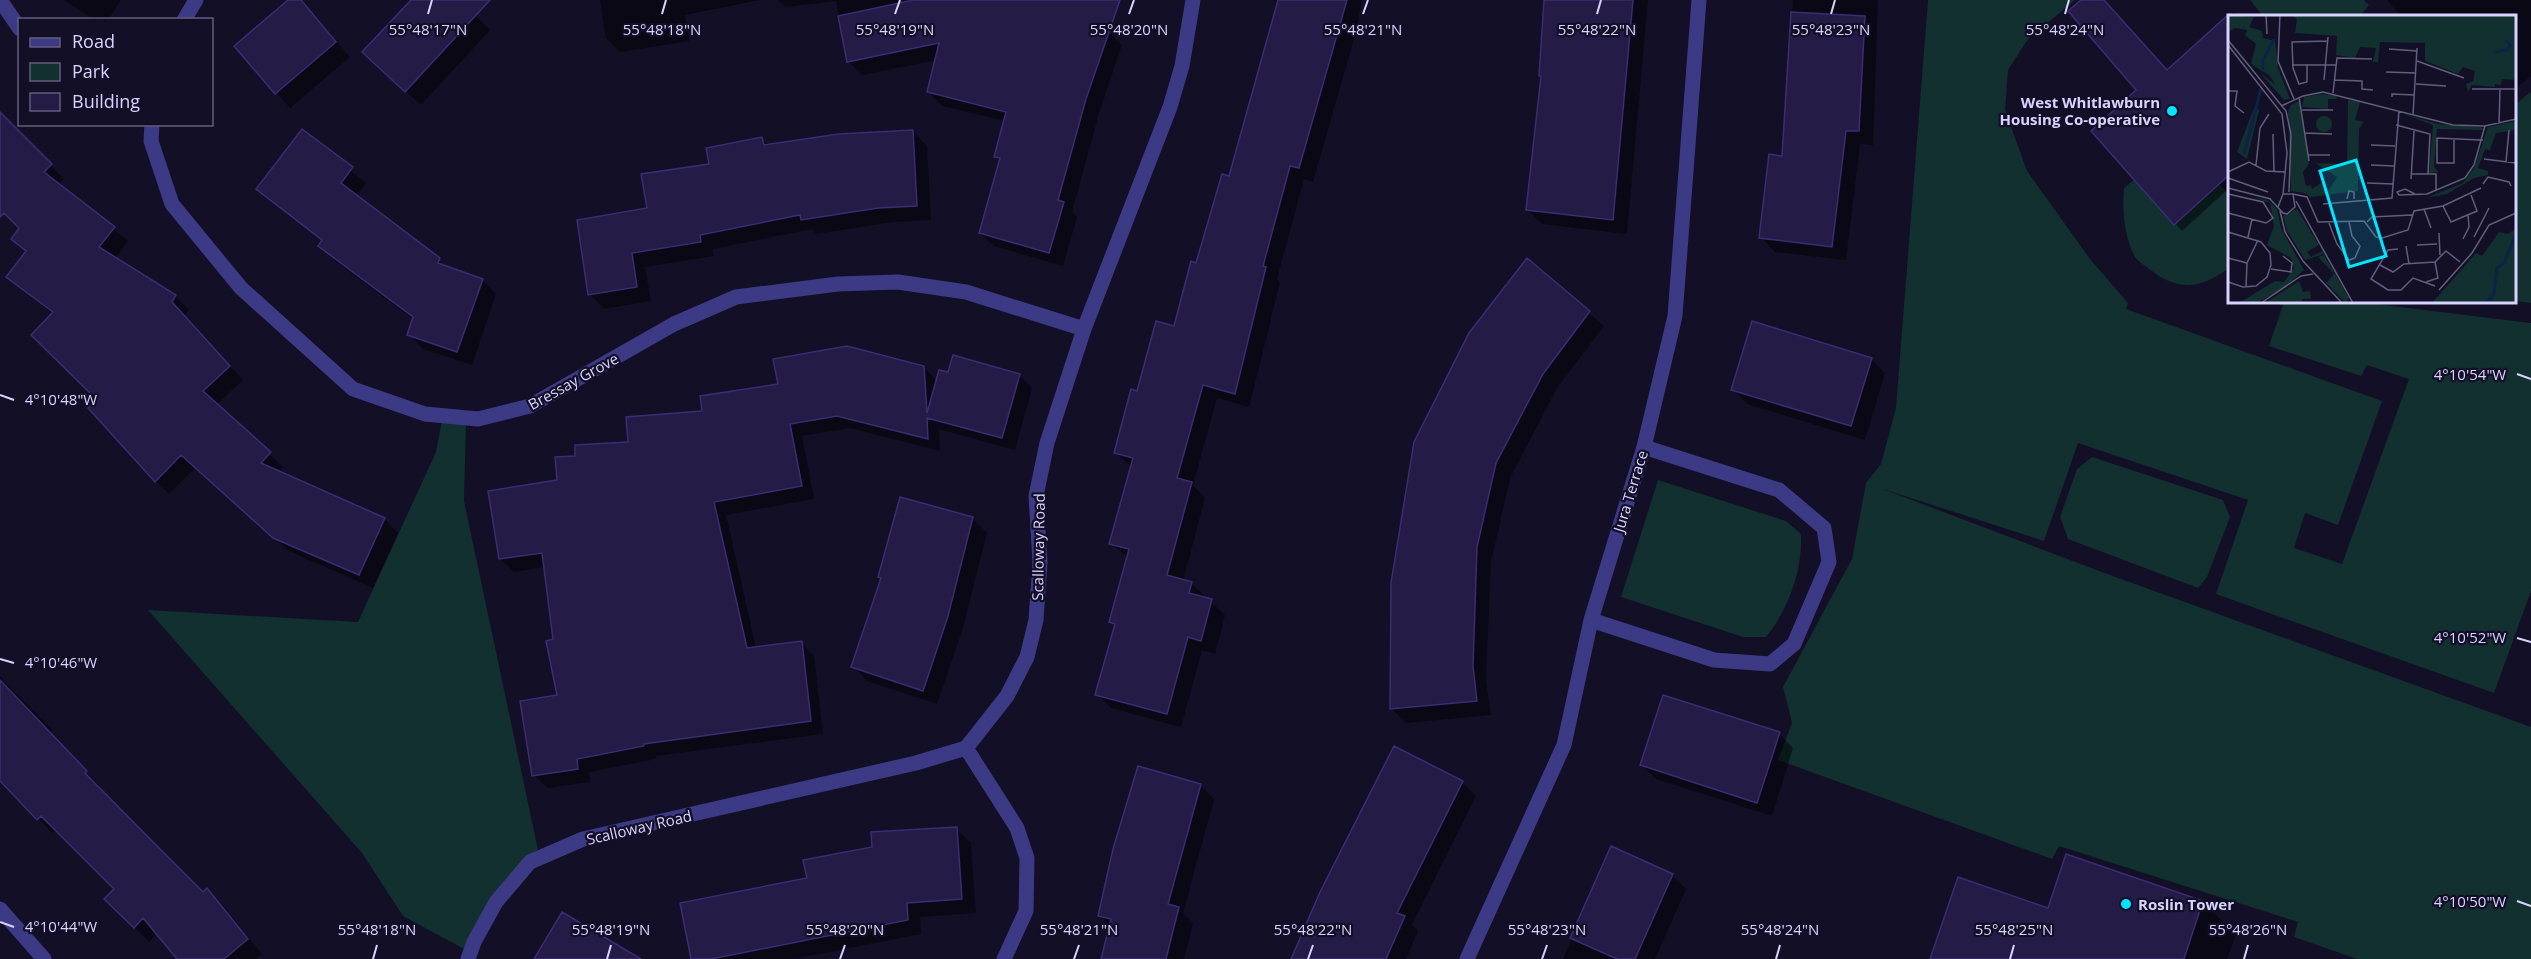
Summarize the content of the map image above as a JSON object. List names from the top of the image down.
{
  "streets": {
    "street": ["Bressay Grove", "Jura Terrace", "Scalloway Road"]
  },
  "crossings": [
    ["Bressay Grove", "Scalloway Road"]
  ],
  "places": ["West Whitlawburn Housing Co-operative", "Roslin Tower"],
  "legend": ["Road", "Park", "Building"],
  "coordinates": [
    "55°48'17\"N",
    "55°48'18\"N",
    "55°48'19\"N",
    "55°48'20\"N",
    "55°48'21\"N",
    "55°48'22\"N",
    "55°48'23\"N",
    "55°48'24\"N",
    "4°10'54\"W",
    "4°10'48\"W",
    "4°10'52\"W",
    "4°10'46\"W",
    "4°10'50\"W",
    "4°10'44\"W",
    "55°48'25\"N",
    "55°48'26\"N"
  ]
}
